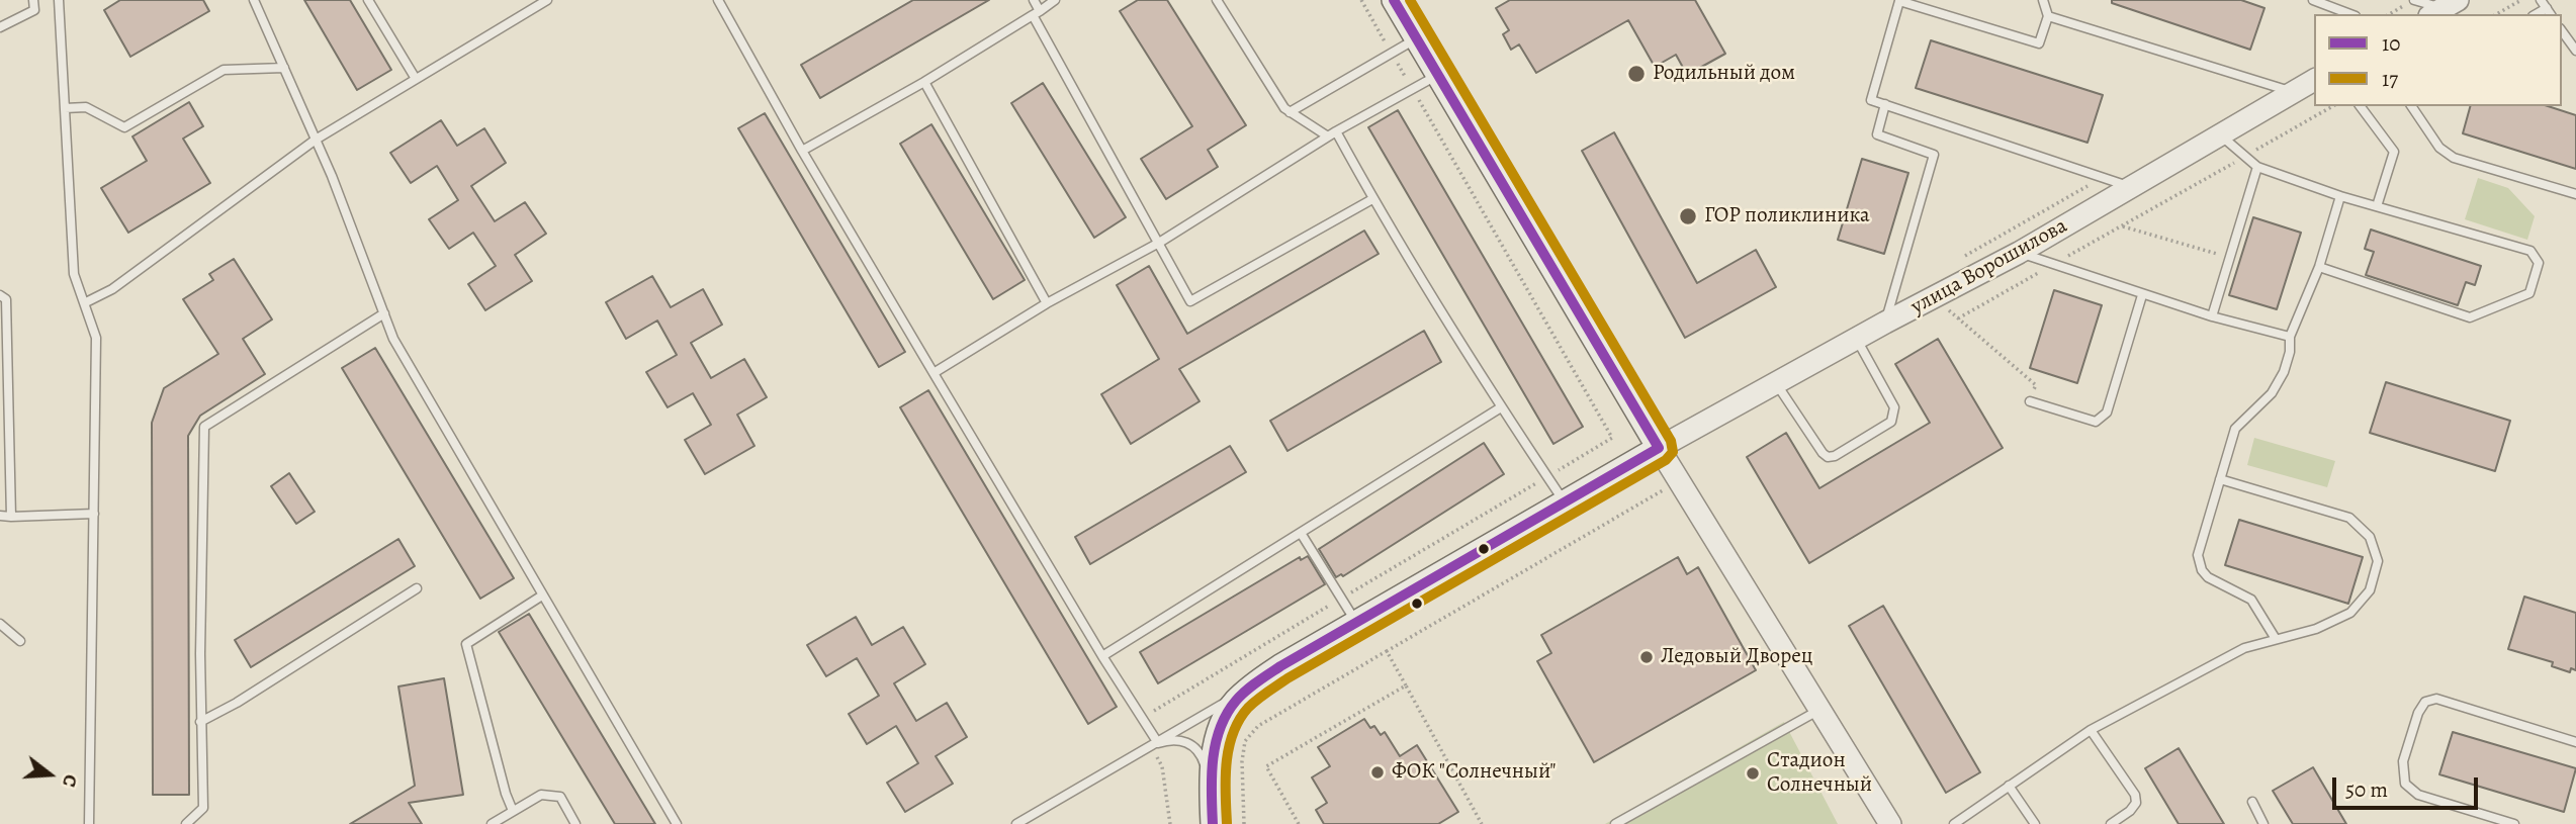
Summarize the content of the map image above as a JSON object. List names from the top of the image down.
{
  "streets": {
    "main road": ["улица Ворошилова"]
  },
  "places": [
    "Родильный дом",
    "ГОР поликлиника",
    "Ледовый Дворец",
    "ФОК \"Солнечный\"",
    "Стадион Солнечный"
  ],
  "lines": ["transit line 10", "transit line 17"],
  "legend": ["10", "17"],
  "scale_bar": "50 m",
  "north": "right"
}
